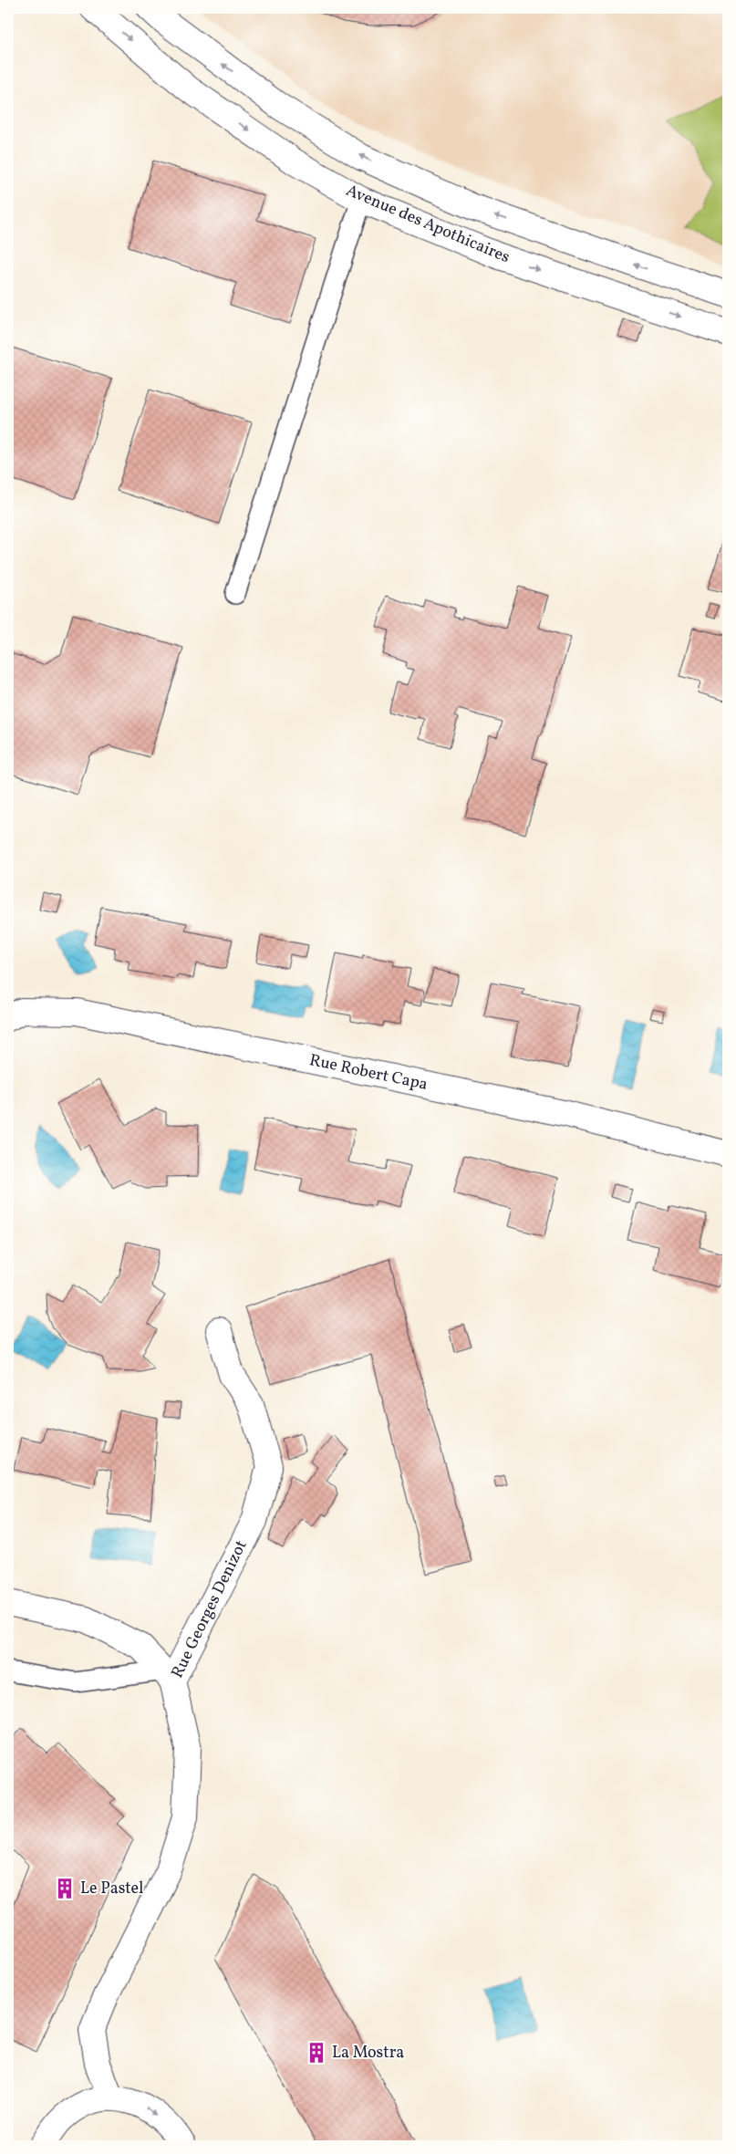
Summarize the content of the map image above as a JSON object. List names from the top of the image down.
{
  "streets": {
    "street": ["Avenue des Apothicaires", "Rue Robert Capa", "Rue Georges Denizot"]
  },
  "places": {
    "building": ["Le Pastel", "La Mostra"]
  }
}
